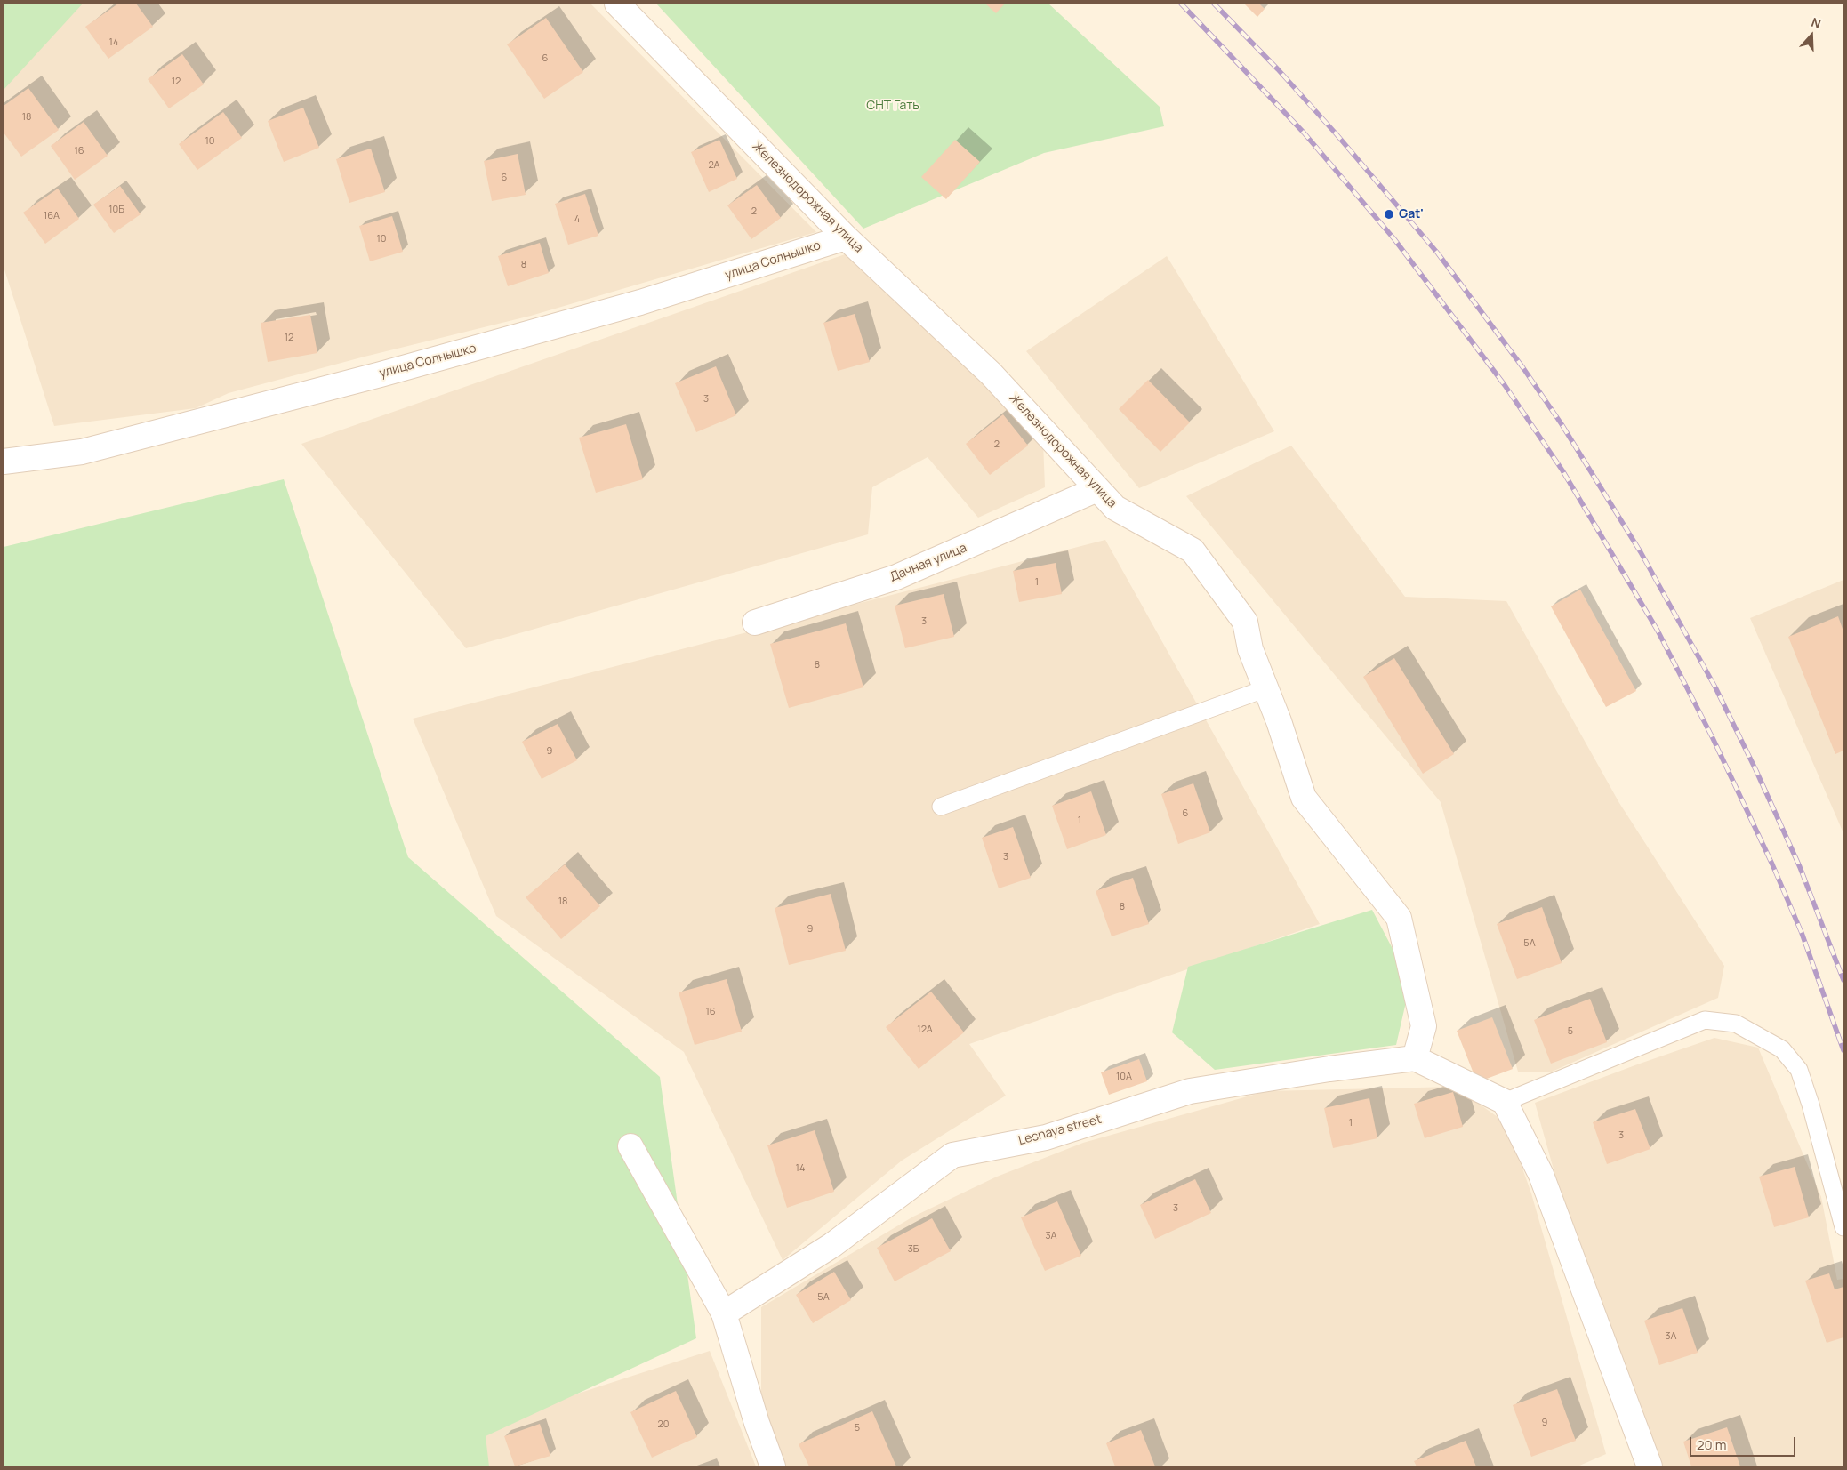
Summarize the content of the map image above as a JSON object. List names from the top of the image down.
{
  "streets": {
    "street": [
      "Железнодорожная улица",
      "улица Солнышко",
      "Дачная улица",
      "Lesnaya street"
    ]
  },
  "crossings": [
    ["Железнодорожная улица", "улица Солнышко"],
    ["Железнодорожная улица", "Дачная улица"],
    ["Железнодорожная улица", "Lesnaya street"]
  ],
  "parks": ["СНТ Гать"],
  "places": ["Gat'"],
  "house_numbers": [
    "14",
    "6",
    "12",
    "18",
    "10",
    "16",
    "2А",
    "6",
    "10Б",
    "2",
    "16А",
    "4",
    "10",
    "8",
    "12",
    "3",
    "2",
    "1",
    "3",
    "8",
    "9",
    "6",
    "1",
    "3",
    "18",
    "8",
    "9",
    "5А",
    "16",
    "12А",
    "5",
    "10А",
    "1",
    "3",
    "14",
    "3",
    "3А",
    "3Б",
    "5А",
    "3А",
    "9",
    "20",
    "5"
  ],
  "scale_bar": "20 m",
  "north": "top"
}
